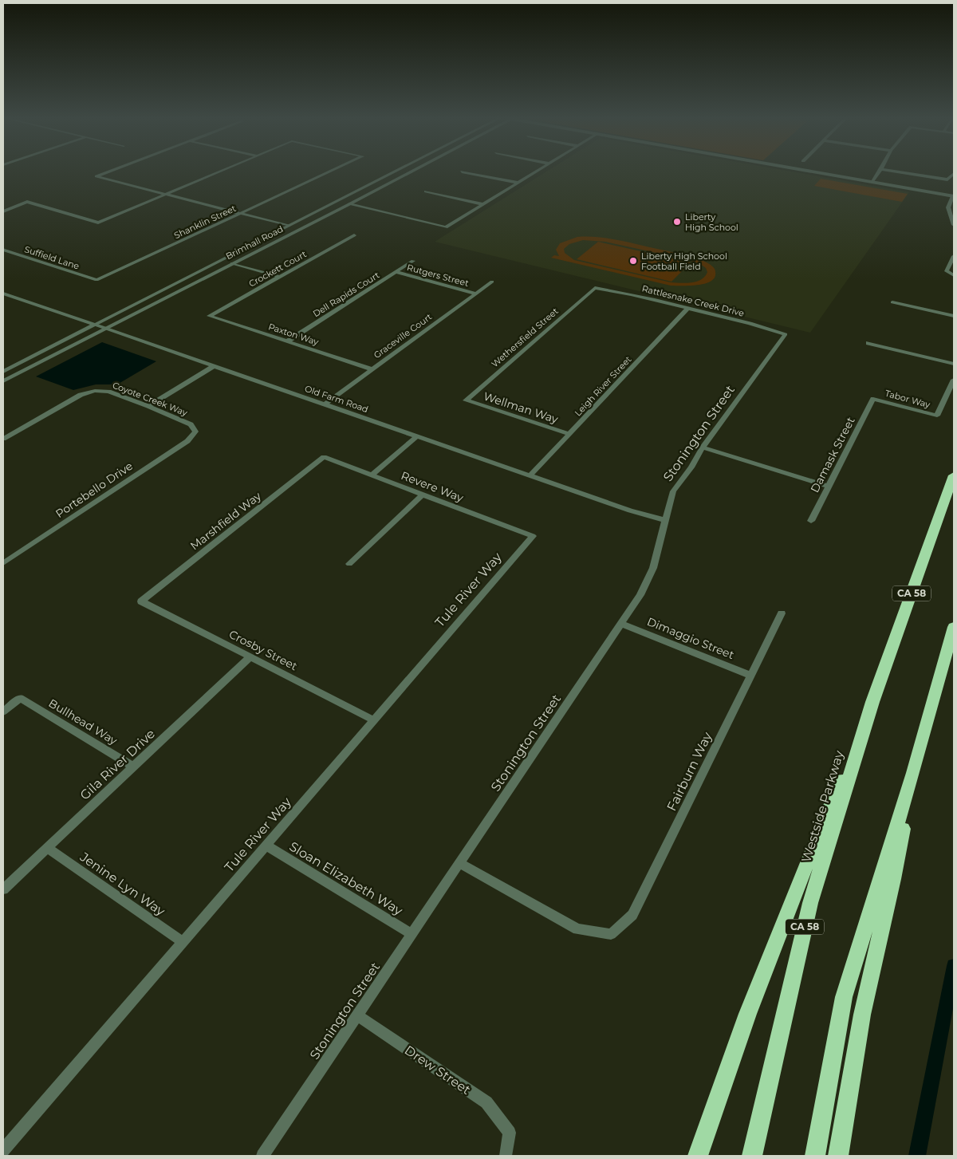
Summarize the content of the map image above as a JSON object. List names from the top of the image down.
{
  "streets": {
    "highway": ["CA 58", "Westside Parkway"],
    "street": [
      "Shanklin Street",
      "Brimhall Road",
      "Suffield Lane",
      "Crockett Court",
      "Rutgers Street",
      "Dell Rapids Court",
      "Rattlesnake Creek Drive",
      "Paxton Way",
      "Graceville Court",
      "Wethersfield Street",
      "Leigh River Street",
      "Coyote Creek Way",
      "Old Farm Road",
      "Tabor Way",
      "Wellman Way",
      "Stonington Street",
      "Damask Street",
      "Revere Way",
      "Portebello Drive",
      "Marshfield Way",
      "Tule River Way",
      "Dimaggio Street",
      "Crosby Street",
      "Bullhead Way",
      "Gila River Drive",
      "Fairburn Way",
      "Sloan Elizabeth Way",
      "Jenine Lyn Way",
      "Drew Street"
    ]
  },
  "crossings": [
    ["Shanklin Street", "Suffield Lane"],
    ["Brimhall Road", "Old Farm Road"],
    ["Crockett Court", "Paxton Way"],
    ["Rutgers Street", "Dell Rapids Court"],
    ["Rutgers Street", "Graceville Court"],
    ["Dell Rapids Court", "Paxton Way"],
    ["Rattlesnake Creek Drive", "Wethersfield Street"],
    ["Rattlesnake Creek Drive", "Leigh River Street"],
    ["Rattlesnake Creek Drive", "Stonington Street"],
    ["Paxton Way", "Graceville Court"],
    ["Graceville Court", "Old Farm Road"],
    ["Wethersfield Street", "Wellman Way"],
    ["Leigh River Street", "Old Farm Road"],
    ["Leigh River Street", "Wellman Way"],
    ["Coyote Creek Way", "Portebello Drive"],
    ["Old Farm Road", "Stonington Street"],
    ["Tabor Way", "Damask Street"],
    ["Stonington Street", "Dimaggio Street"],
    ["Stonington Street", "Fairburn Way"],
    ["Stonington Street", "Sloan Elizabeth Way"],
    ["Stonington Street", "Drew Street"],
    ["Revere Way", "Marshfield Way"],
    ["Revere Way", "Tule River Way"],
    ["Marshfield Way", "Crosby Street"],
    ["Tule River Way", "Crosby Street"],
    ["Tule River Way", "Sloan Elizabeth Way"],
    ["Tule River Way", "Jenine Lyn Way"],
    ["Dimaggio Street", "Fairburn Way"],
    ["Crosby Street", "Gila River Drive"],
    ["Bullhead Way", "Gila River Drive"],
    ["Gila River Drive", "Jenine Lyn Way"]
  ],
  "places": ["Liberty High School", "Liberty High School Football Field"]
}
